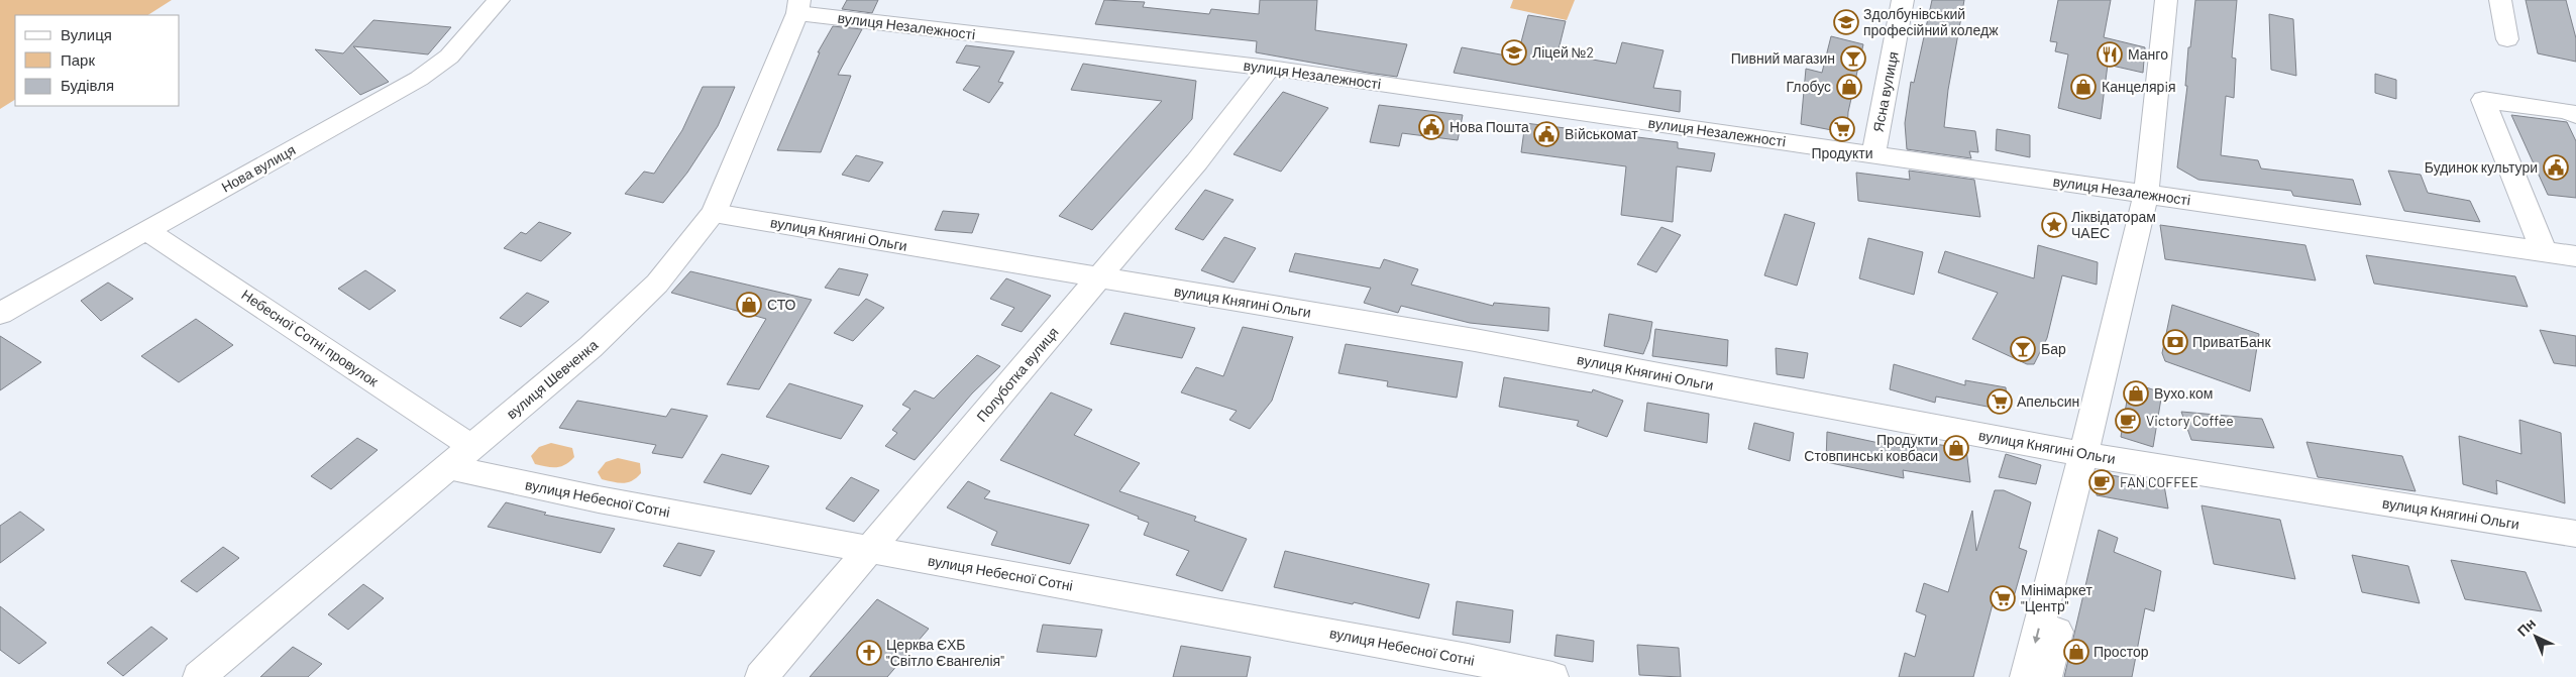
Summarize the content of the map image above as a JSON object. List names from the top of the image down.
{
  "streets": {
    "street": [
      "вулиця Незалежності",
      "Ясна вулиця",
      "Нова вулиця",
      "вулиця Княгині Ольги",
      "Небесної Сотні провулок",
      "Полуботка вулиця",
      "вулиця Шевченка",
      "вулиця Небесної Сотні"
    ]
  },
  "crossings": [
    ["вулиця Незалежності", "Ясна вулиця"],
    ["вулиця Незалежності", "Полуботка вулиця"],
    ["вулиця Незалежності", "вулиця Шевченка"],
    ["Нова вулиця", "Небесної Сотні провулок"],
    ["вулиця Княгині Ольги", "Полуботка вулиця"],
    ["вулиця Княгині Ольги", "вулиця Шевченка"],
    ["Небесної Сотні провулок", "вулиця Шевченка"],
    ["Полуботка вулиця", "вулиця Небесної Сотні"],
    ["вулиця Шевченка", "вулиця Небесної Сотні"]
  ],
  "places": {
    "school or university": ["Здолбунівський професійний коледж", "Ліцей №2"],
    "restaurant": ["Манго"],
    "bar": ["Пивний магазин", "Бар"],
    "shop": [
      "Глобус",
      "Канцелярiя",
      "СТО",
      "Вухо.ком",
      "Продукти Стовпинські ковбаси",
      "Простор"
    ],
    "public building": ["Нова Пошта", "Вiйськомат", "Будинок культури"],
    "supermarket": ["Продукти", "Апельсин", "Мінімаркет \"Центр\""],
    "place": ["Ліквідаторам ЧАЕС"],
    "bank": ["ПриватБанк"],
    "cafe": ["Victory Coffee", "FAN COFFEE"],
    "church": ["Церква ЄХБ \"Світло Євангелія\""]
  },
  "legend": ["Вулиця", "Парк", "Будівля"],
  "north": "top left"
}
